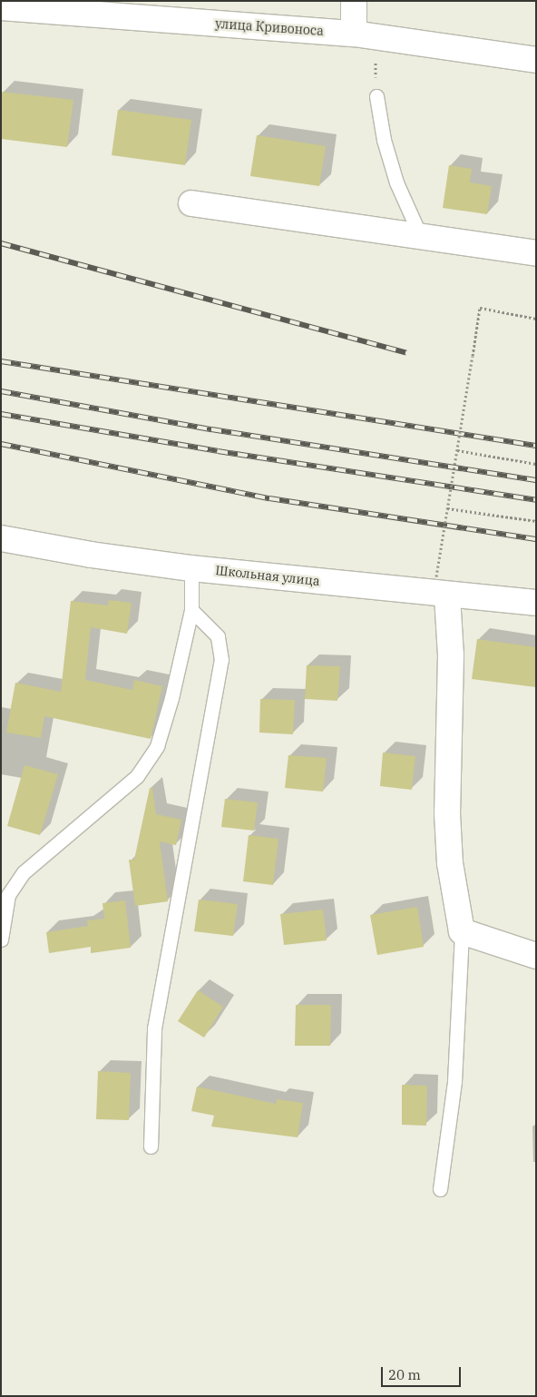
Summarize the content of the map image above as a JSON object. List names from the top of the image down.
{
  "streets": {
    "street": ["улица Кривоноса", "Школьная улица"]
  },
  "scale_bar": "20 m"
}
